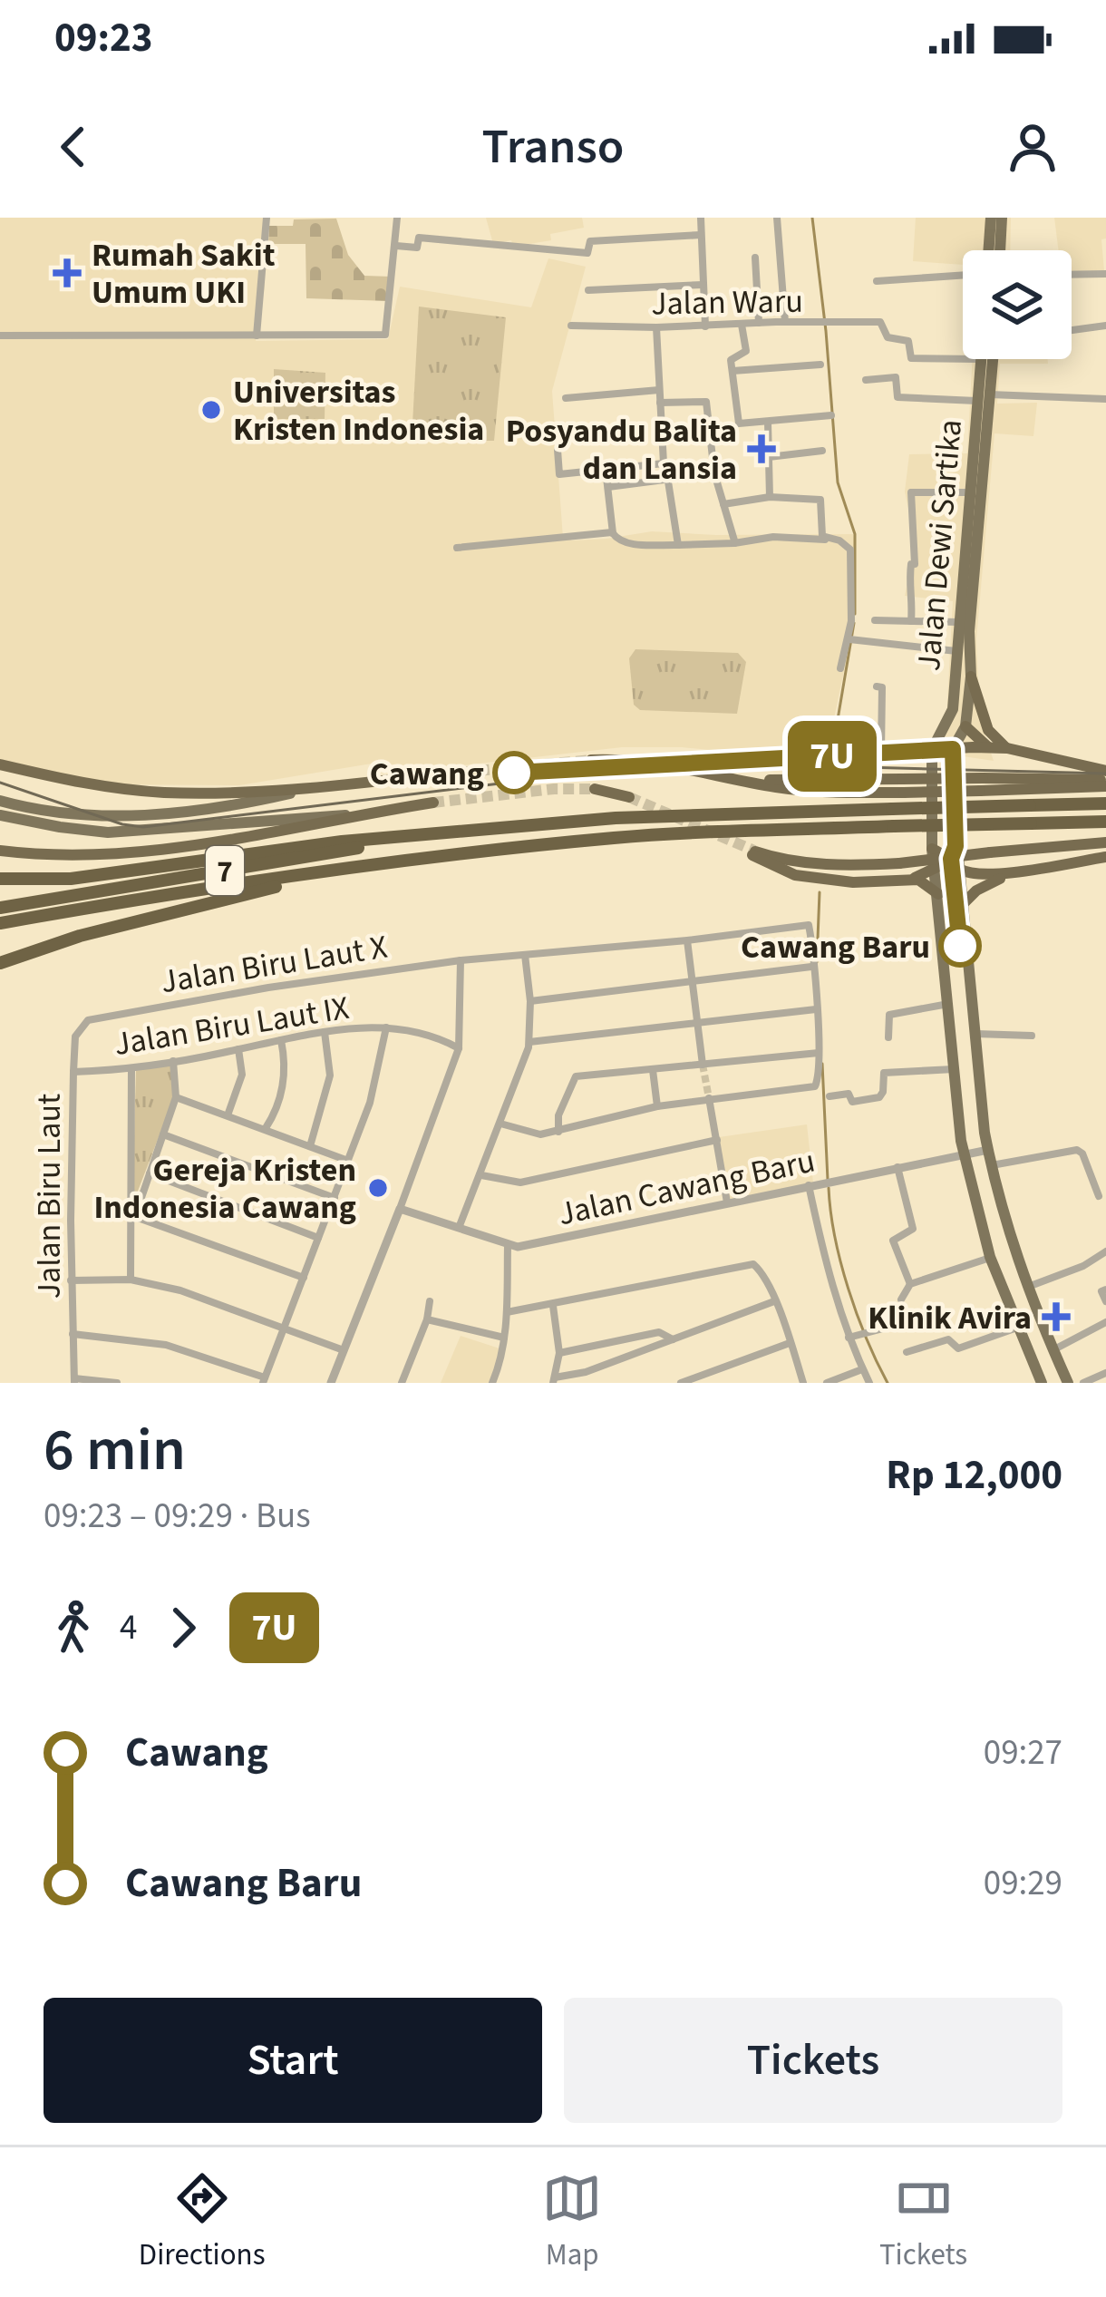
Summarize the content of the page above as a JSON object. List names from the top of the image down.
{
  "streets": {
    "highway": ["7"],
    "main road": ["Jalan Dewi Sartika"],
    "street": [
      "Jalan Waru",
      "Jalan Biru Laut X",
      "Jalan Biru Laut IX",
      "Jalan Cawang Baru",
      "Jalan Biru Laut"
    ]
  },
  "crossings": [
    ["Jalan Biru Laut X", "Jalan Biru Laut"],
    ["Jalan Biru Laut IX", "Jalan Biru Laut"]
  ],
  "places": {
    "health": ["Rumah Sakit Umum UKI", "Posyandu Balita dan Lansia", "Klinik Avira"],
    "other": [
      "Universitas Kristen Indonesia",
      "Cawang",
      "Cawang Baru",
      "Gereja Kristen Indonesia Cawang"
    ]
  },
  "lines": ["bus line 7U"],
  "page": {
    "status": "09:23",
    "header": "Transo",
    "on_map": "7U",
    "heading": ["6 min", "09:23 – 09:29 · Bus", "Rp 12,000"],
    "legs": ["4", "7U"],
    "list": [
      {
        "name": "Cawang",
        "value": "09:27"
      },
      {
        "name": "Cawang Baru",
        "value": "09:29"
      }
    ],
    "buttons": ["Start", "Tickets"],
    "tabs": ["Directions", "Map", "Tickets"]
  }
}
